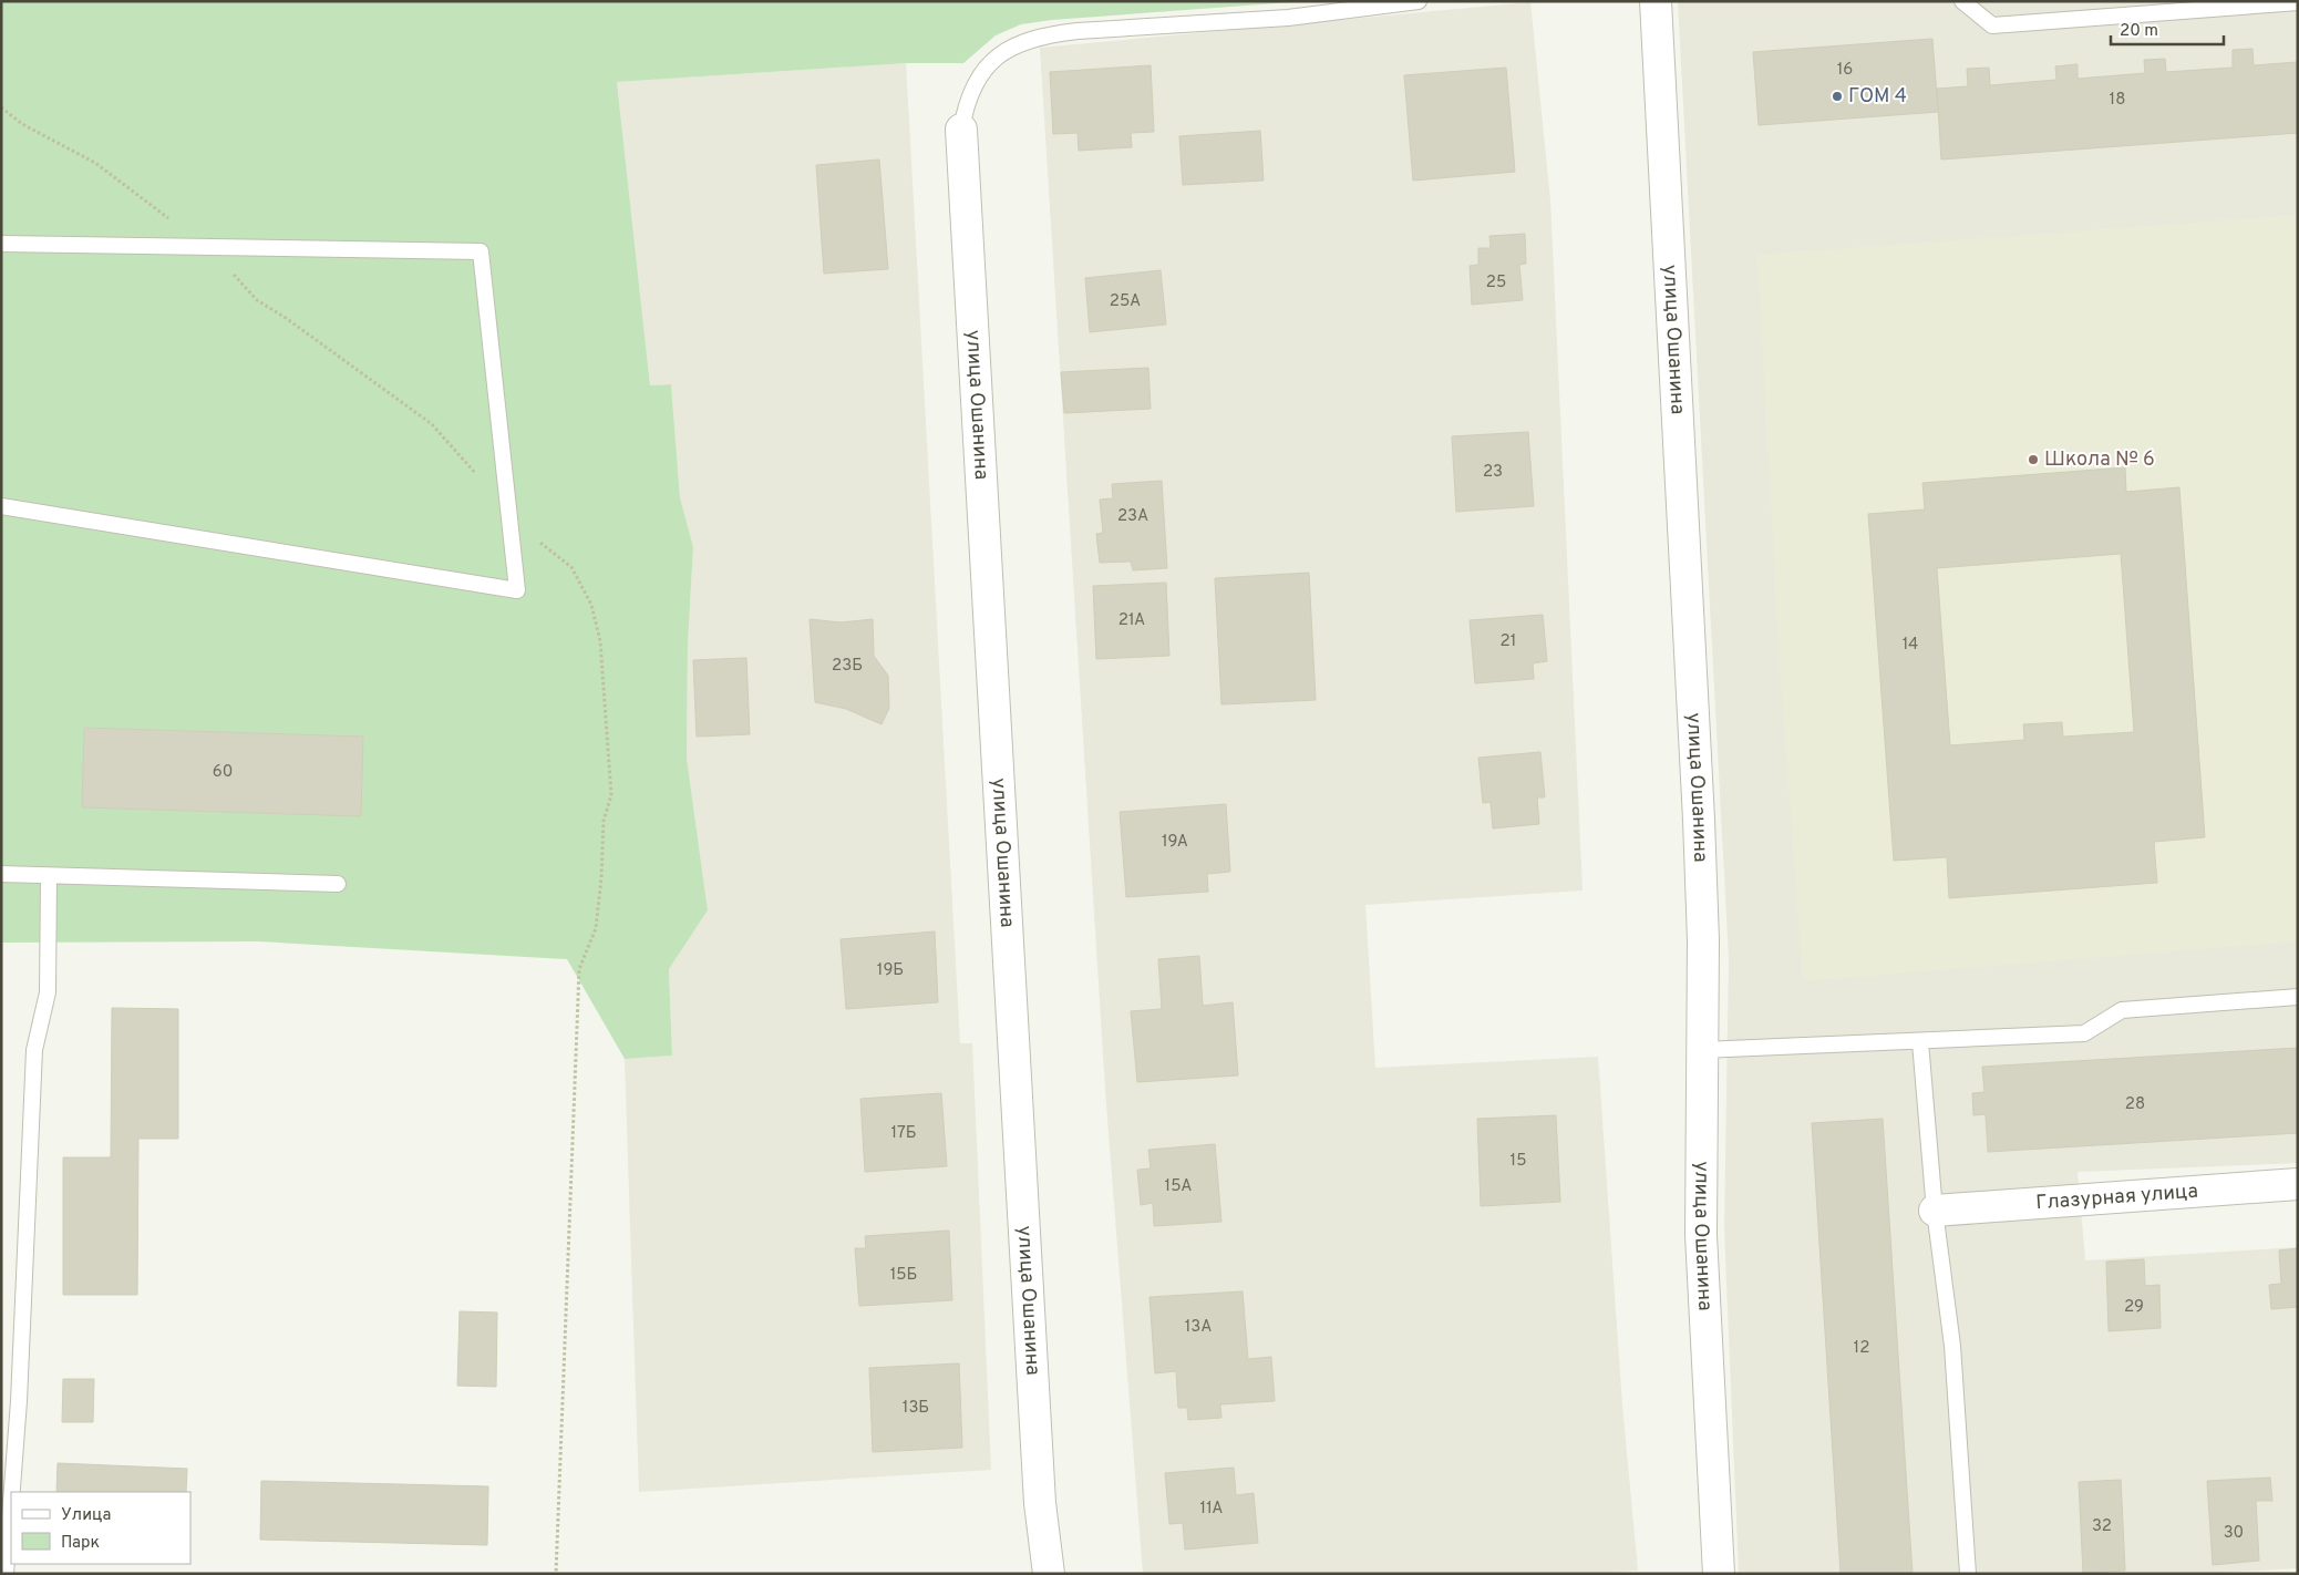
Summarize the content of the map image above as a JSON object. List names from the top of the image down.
{
  "streets": {
    "street": ["улица Ошанина", "Глазурная улица"]
  },
  "places": ["ГОМ 4", "Школа № 6"],
  "house_numbers": [
    "16",
    "18",
    "25",
    "25А",
    "23",
    "23А",
    "21А",
    "21",
    "14",
    "23Б",
    "60",
    "19А",
    "19Б",
    "28",
    "17Б",
    "15",
    "15А",
    "15Б",
    "29",
    "13А",
    "12",
    "13Б",
    "11А",
    "32",
    "30"
  ],
  "legend": ["Улица", "Парк"],
  "scale_bar": "20 m"
}
